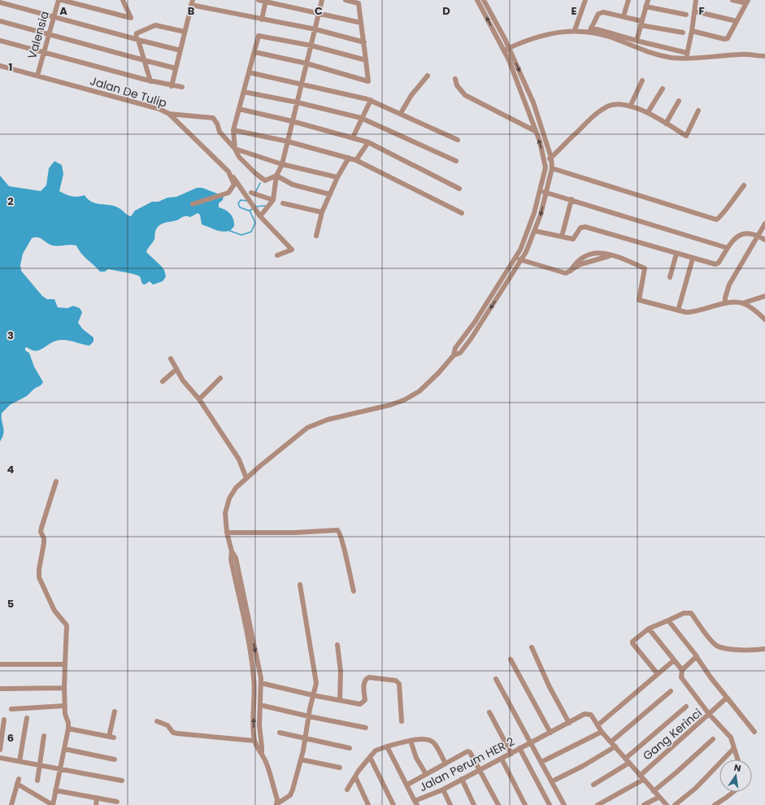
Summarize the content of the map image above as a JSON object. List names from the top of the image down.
{
  "streets": {
    "street": [
      "Valensia",
      "Jalan De Tulip",
      "Gang Kerinci",
      "Jalan Perum HER 2"
    ]
  },
  "crossings": [
    ["Valensia", "Jalan De Tulip"]
  ],
  "north": "top",
  "grid": {
    "columns": [
      "A",
      "B",
      "C",
      "D",
      "E",
      "F"
    ],
    "rows": [
      "1",
      "2",
      "3",
      "4",
      "5",
      "6"
    ]
  }
}
